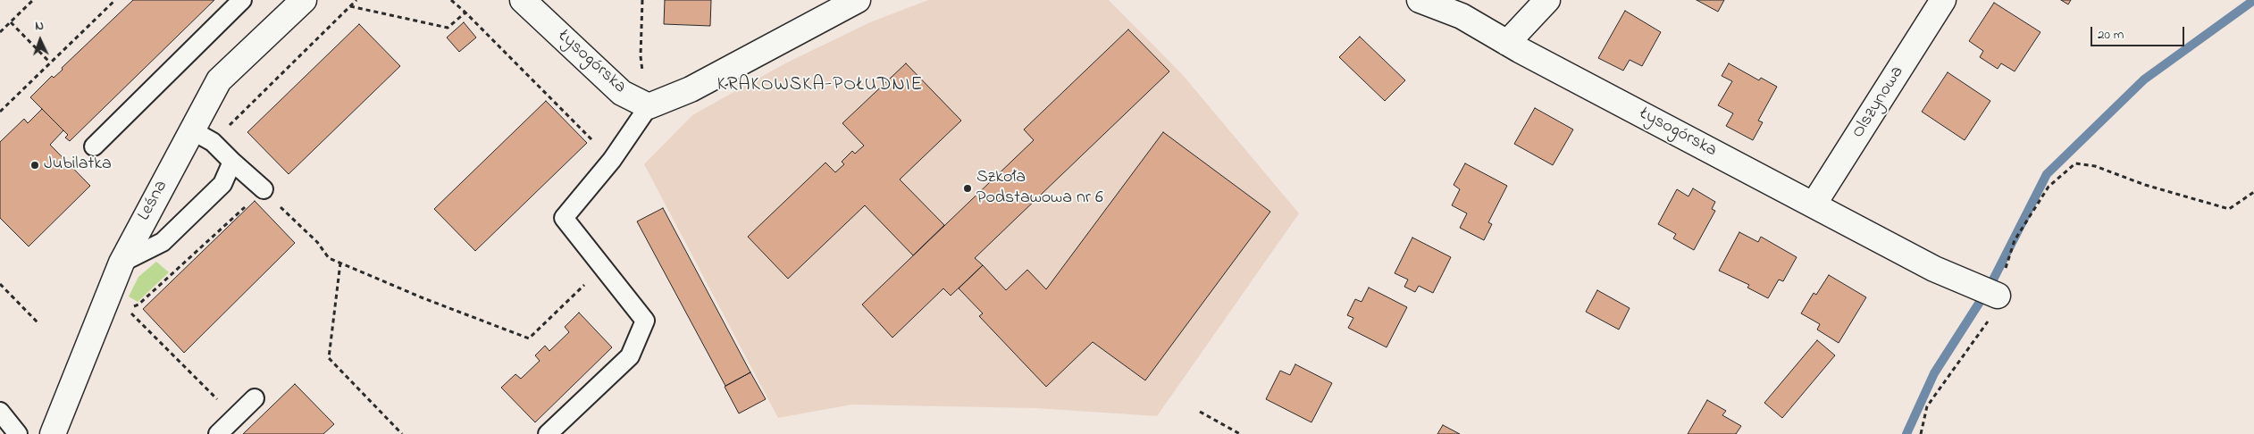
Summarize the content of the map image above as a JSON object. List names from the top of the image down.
{
  "streets": {
    "street": ["Łysogórska", "Olszynowa", "Leśna"]
  },
  "crossings": [
    ["Łysogórska", "Olszynowa"]
  ],
  "districts": ["KRAKOWSKA-POŁUDNIE"],
  "places": ["Jubilatka", "Szkoła Podstawowa nr 6"],
  "scale_bar": "20 m",
  "north": "top"
}
